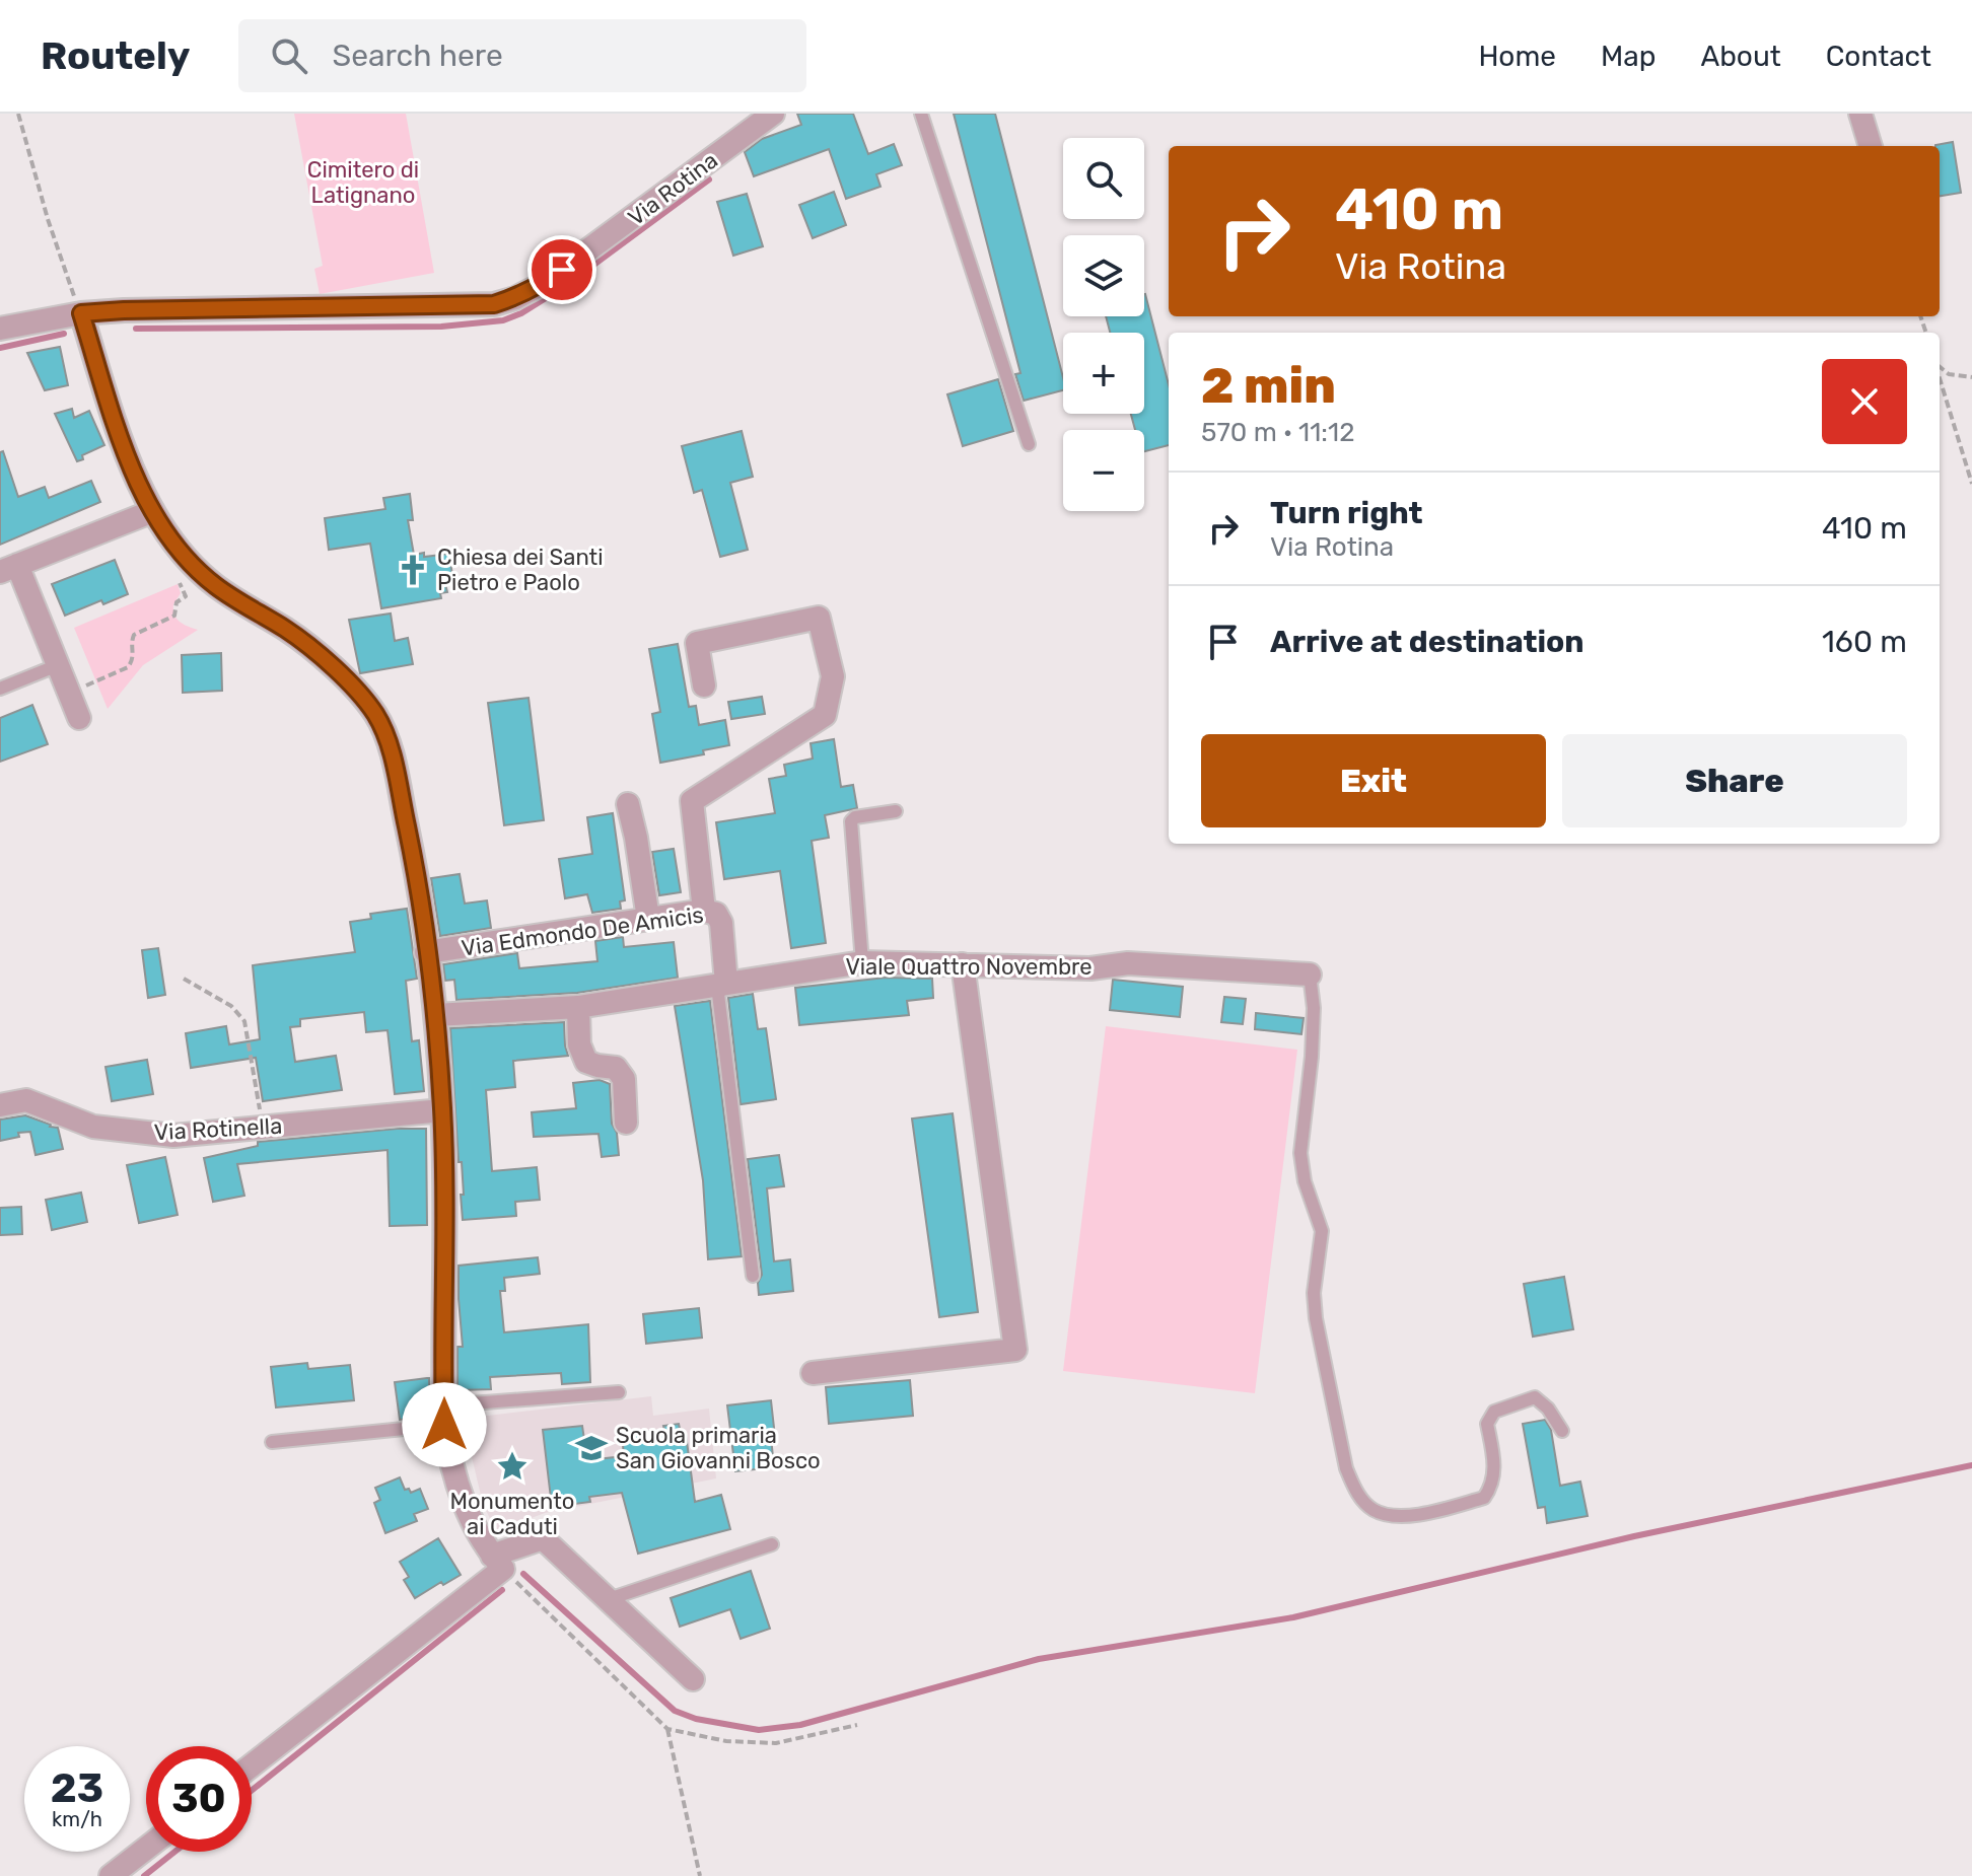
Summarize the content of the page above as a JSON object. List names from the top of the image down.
{
  "streets": {
    "street": [
      "Via Rotina",
      "Via Edmondo De Amicis",
      "Viale Quattro Novembre",
      "Via Rotinella"
    ]
  },
  "crossings": [
    ["Via Edmondo De Amicis", "Viale Quattro Novembre"]
  ],
  "parks": ["Cimitero di Latignano"],
  "places": {
    "church": ["Chiesa dei Santi Pietro e Paolo"],
    "school or university": ["Scuola primaria San Giovanni Bosco"],
    "place": ["Monumento ai Caduti"]
  },
  "page": {
    "header": "Routely",
    "search": "Search here",
    "nav": [
      "Home",
      "Map",
      "About",
      "Contact"
    ],
    "map_buttons": ["+", "−"],
    "turn": ["410 m", "Via Rotina"],
    "heading": ["2 min", "570 m · 11:12"],
    "list": [
      {
        "name": "Turn right",
        "note": "Via Rotina",
        "value": "410 m"
      },
      {
        "name": "Arrive at destination",
        "value": "160 m"
      }
    ],
    "buttons": ["Exit", "Share"],
    "speed": "23 km/h",
    "limit": "30"
  }
}
